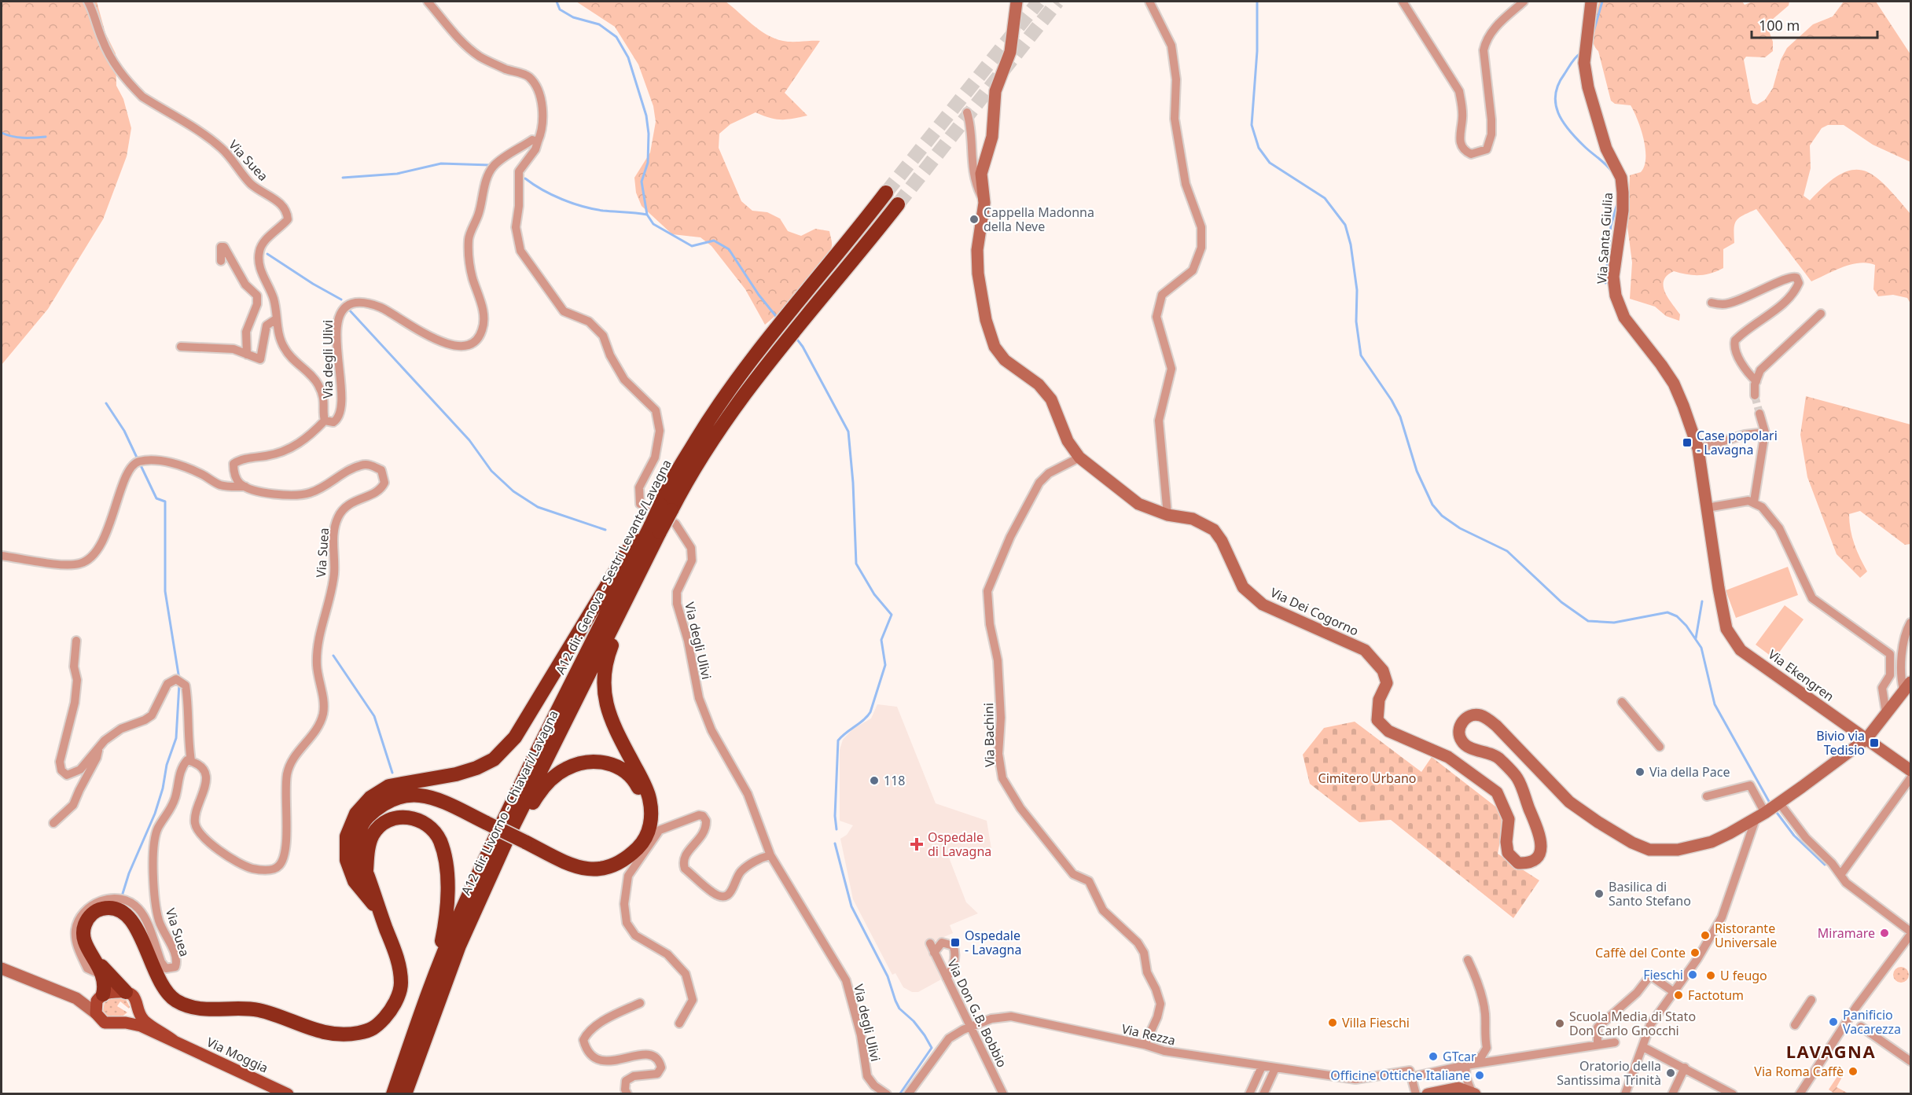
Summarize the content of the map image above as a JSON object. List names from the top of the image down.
{
  "streets": {
    "highway": ["A12 dir. Genova - Sestri Levante/Lavagna", "A12 dir. Livorno - Chiavari/Lavagna"],
    "main road": ["Via Moggia"],
    "street": [
      "Via Suea",
      "Via Santa Giulia",
      "Via degli Ulivi",
      "Via Dei Cogorno",
      "Via Ekengren",
      "Via Bachini",
      "Via Don G.B. Bobbio",
      "Via Rezza"
    ]
  },
  "crossings": [
    ["Via Suea", "Via degli Ulivi"],
    ["Via Santa Giulia", "Via Ekengren"],
    ["A12 dir. Genova - Sestri Levante/Lavagna", "A12 dir. Livorno - Chiavari/Lavagna"],
    ["Via Dei Cogorno", "Via Bachini"],
    ["Via Bachini", "Via Rezza"],
    ["Via Don G.B. Bobbio", "Via Rezza"]
  ],
  "districts": ["LAVAGNA"],
  "parks": ["Cimitero Urbano"],
  "places": {
    "other": [
      "Cappella Madonna della Neve",
      "Via della Pace",
      "118",
      "Basilica di Santo Stefano",
      "Miramare",
      "Ristorante Universale",
      "Caffè del Conte",
      "Fieschi",
      "U feugo",
      "Factotum",
      "Panificio Vacarezza",
      "Villa Fieschi",
      "Scuola Media di Stato Don Carlo Gnocchi",
      "GTcar",
      "Via Roma Caffè",
      "Oratorio della Santissima Trinità",
      "Officine Ottiche Italiane"
    ],
    "transit": ["Case popolari - Lavagna", "Bivio via Tedisio", "Ospedale - Lavagna"],
    "health": ["Ospedale di Lavagna"]
  },
  "scale_bar": "100 m"
}
